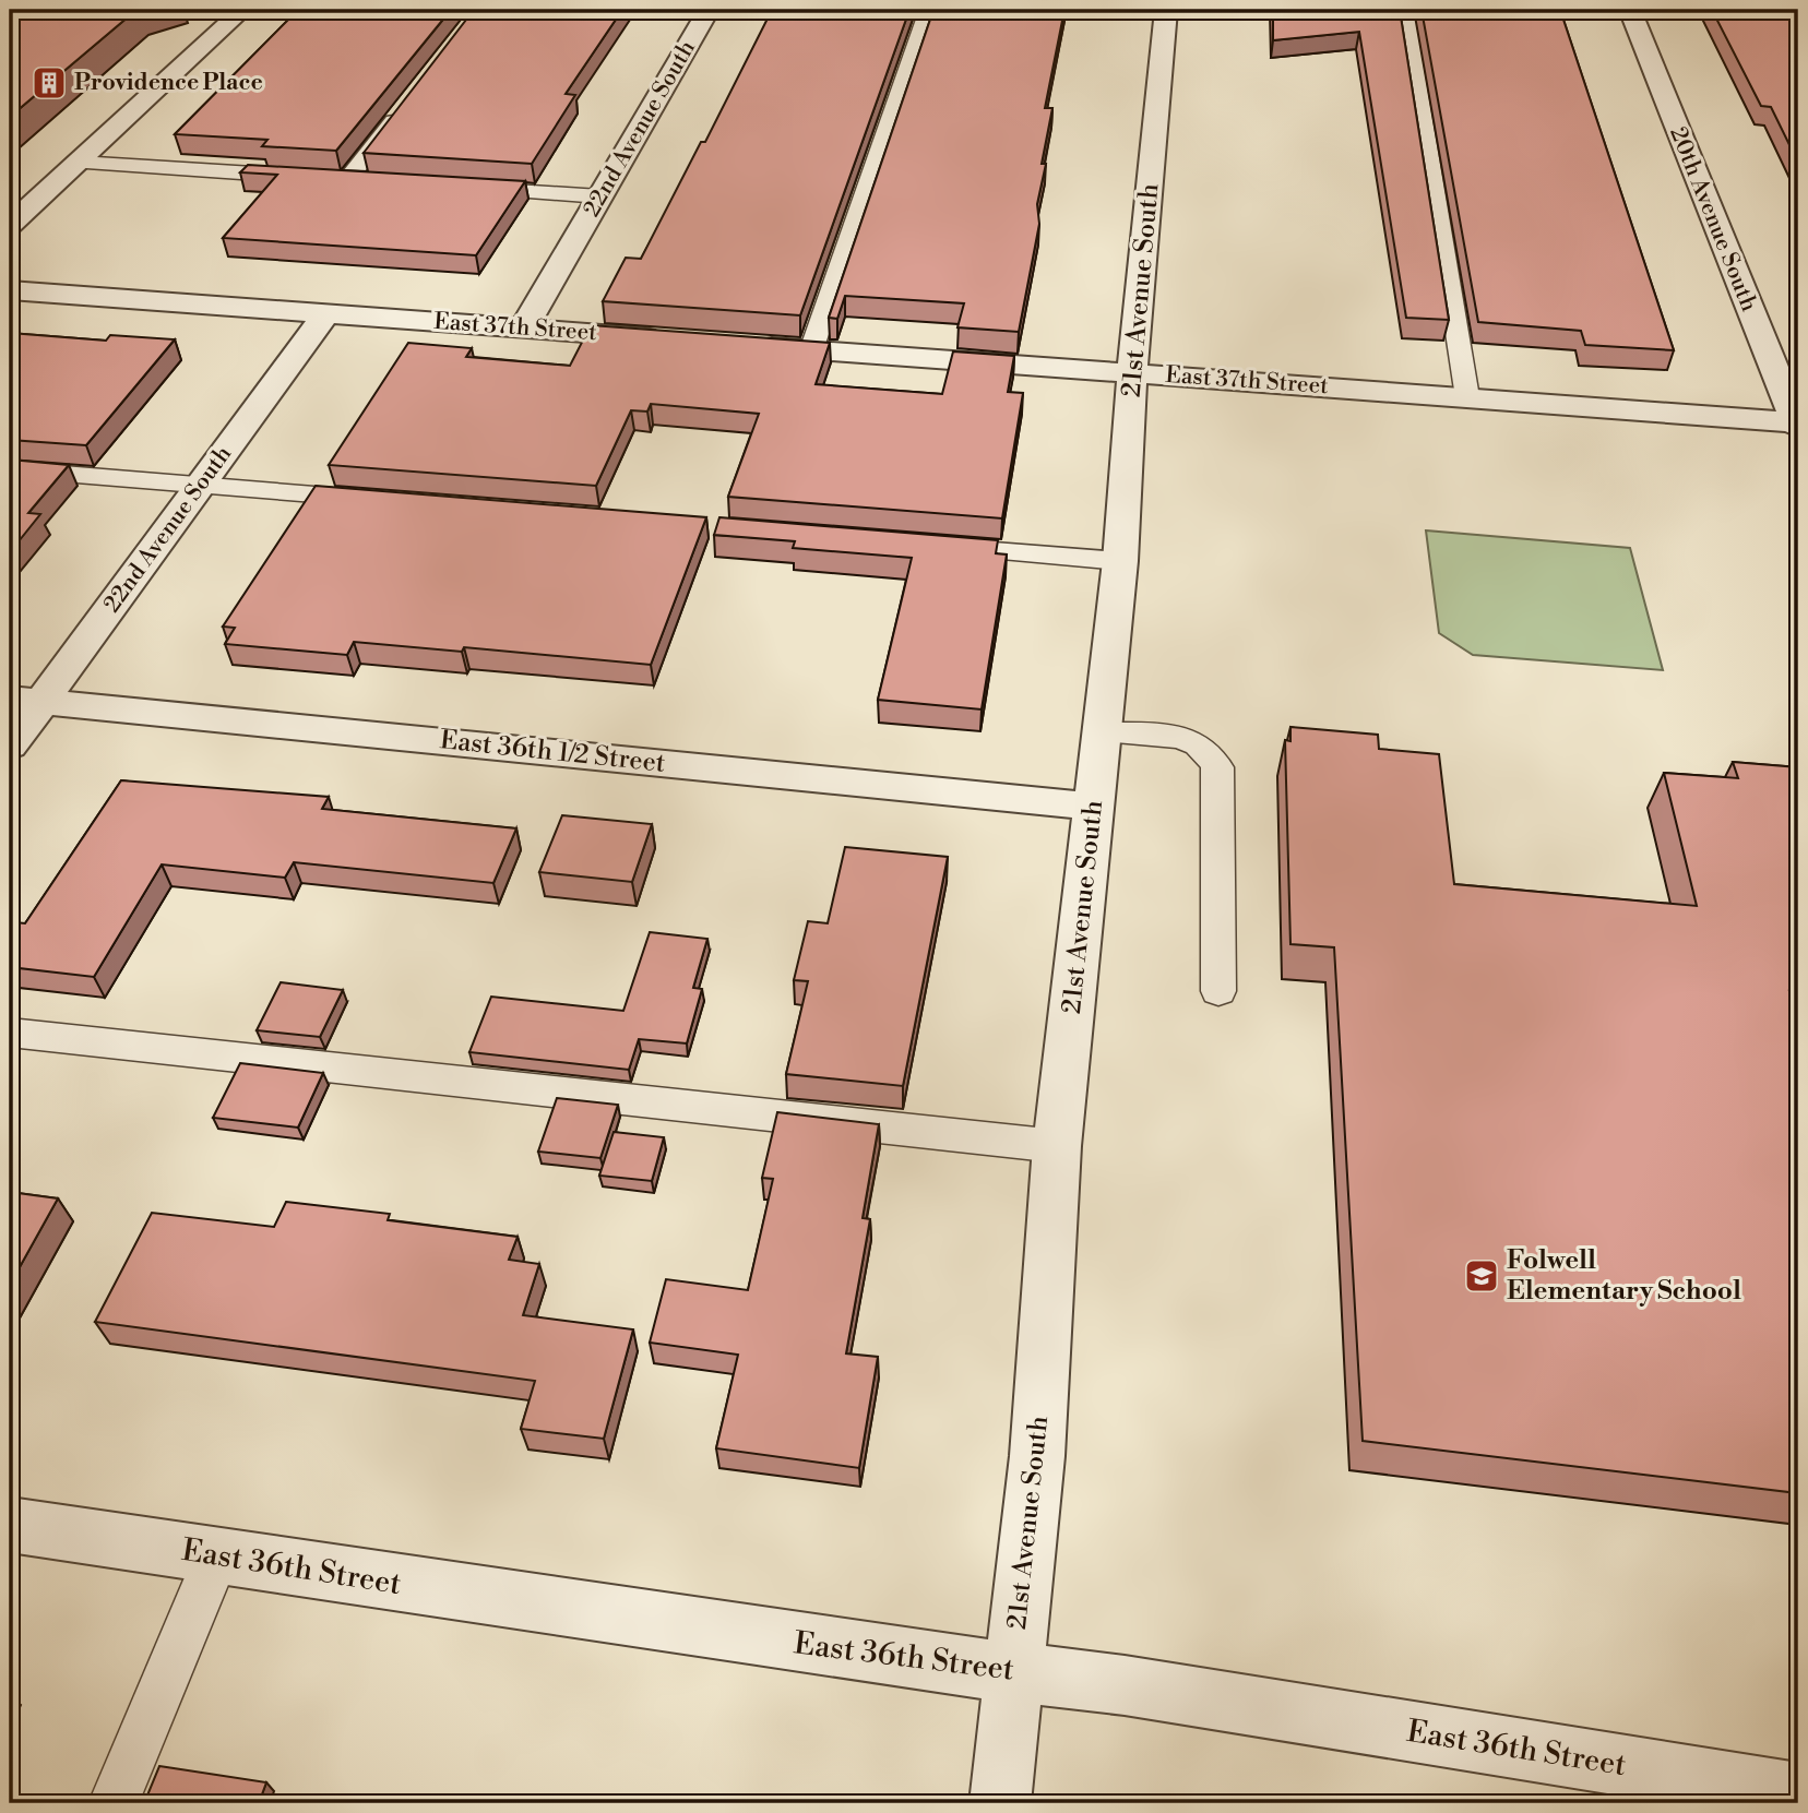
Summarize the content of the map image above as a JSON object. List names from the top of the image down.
{
  "streets": {
    "street": [
      "22nd Avenue South",
      "20th Avenue South",
      "21st Avenue South",
      "East 37th Street",
      "East 36th 1/2 Street",
      "East 36th Street"
    ]
  },
  "crossings": [
    ["22nd Avenue South", "East 37th Street"],
    ["22nd Avenue South", "East 36th 1/2 Street"],
    ["20th Avenue South", "East 37th Street"],
    ["21st Avenue South", "East 37th Street"],
    ["21st Avenue South", "East 36th 1/2 Street"],
    ["21st Avenue South", "East 36th Street"]
  ],
  "places": {
    "building": ["Providence Place"],
    "school or university": ["Folwell Elementary School"]
  }
}
